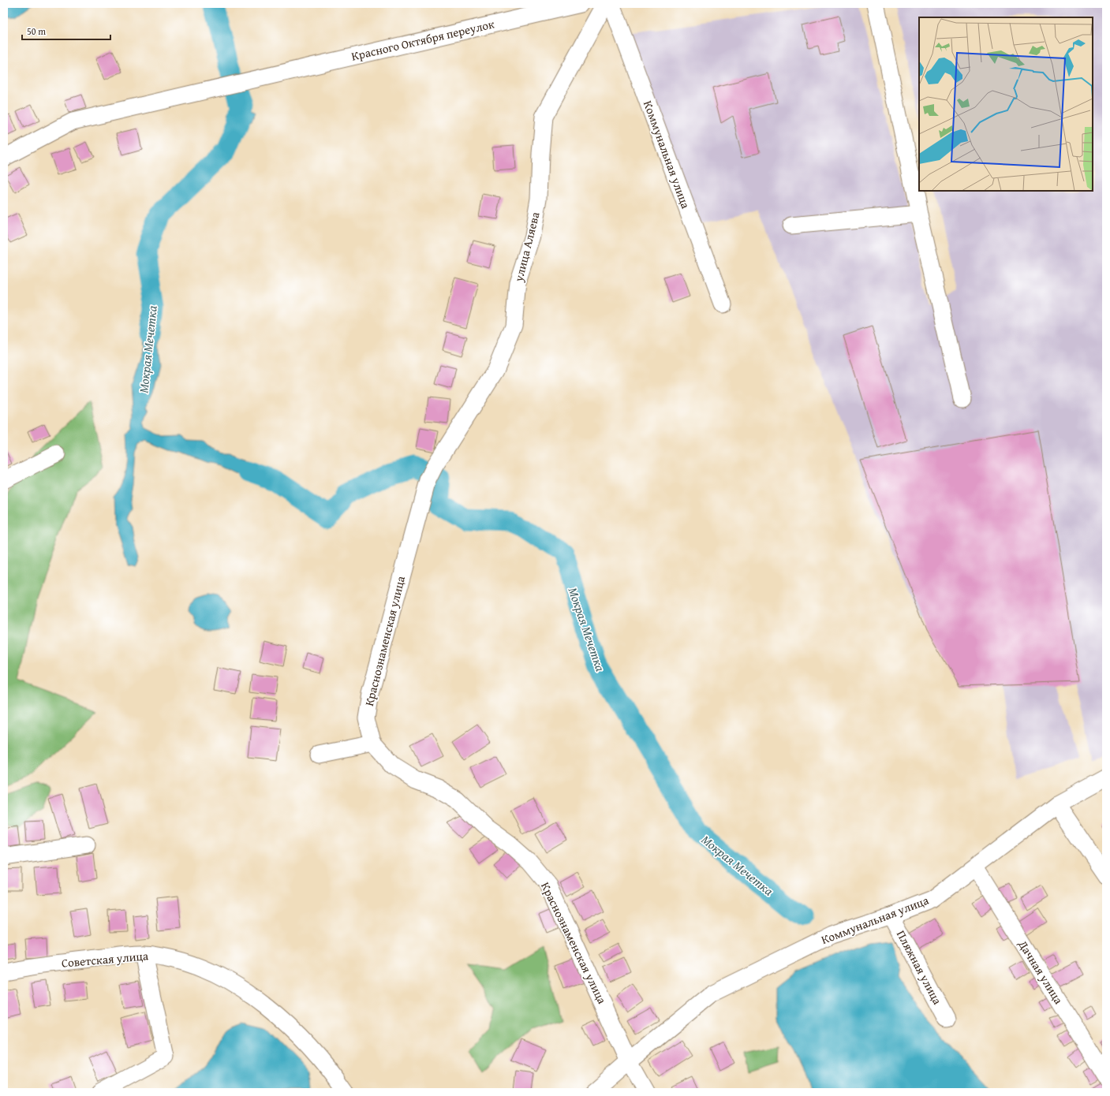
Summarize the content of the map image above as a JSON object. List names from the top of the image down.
{
  "streets": {
    "street": [
      "Красного Октября переулок",
      "Коммунальная улица",
      "улица Аляева",
      "Краснознаменская улица",
      "Советская улица",
      "Пляжная улица",
      "Дачная улица"
    ]
  },
  "crossings": [
    ["Коммунальная улица", "Краснознаменская улица"],
    ["Коммунальная улица", "Пляжная улица"],
    ["Коммунальная улица", "Дачная улица"],
    ["улица Аляева", "Краснознаменская улица"]
  ],
  "water": ["Мокрая Мечетка"],
  "scale_bar": "50 m"
}
